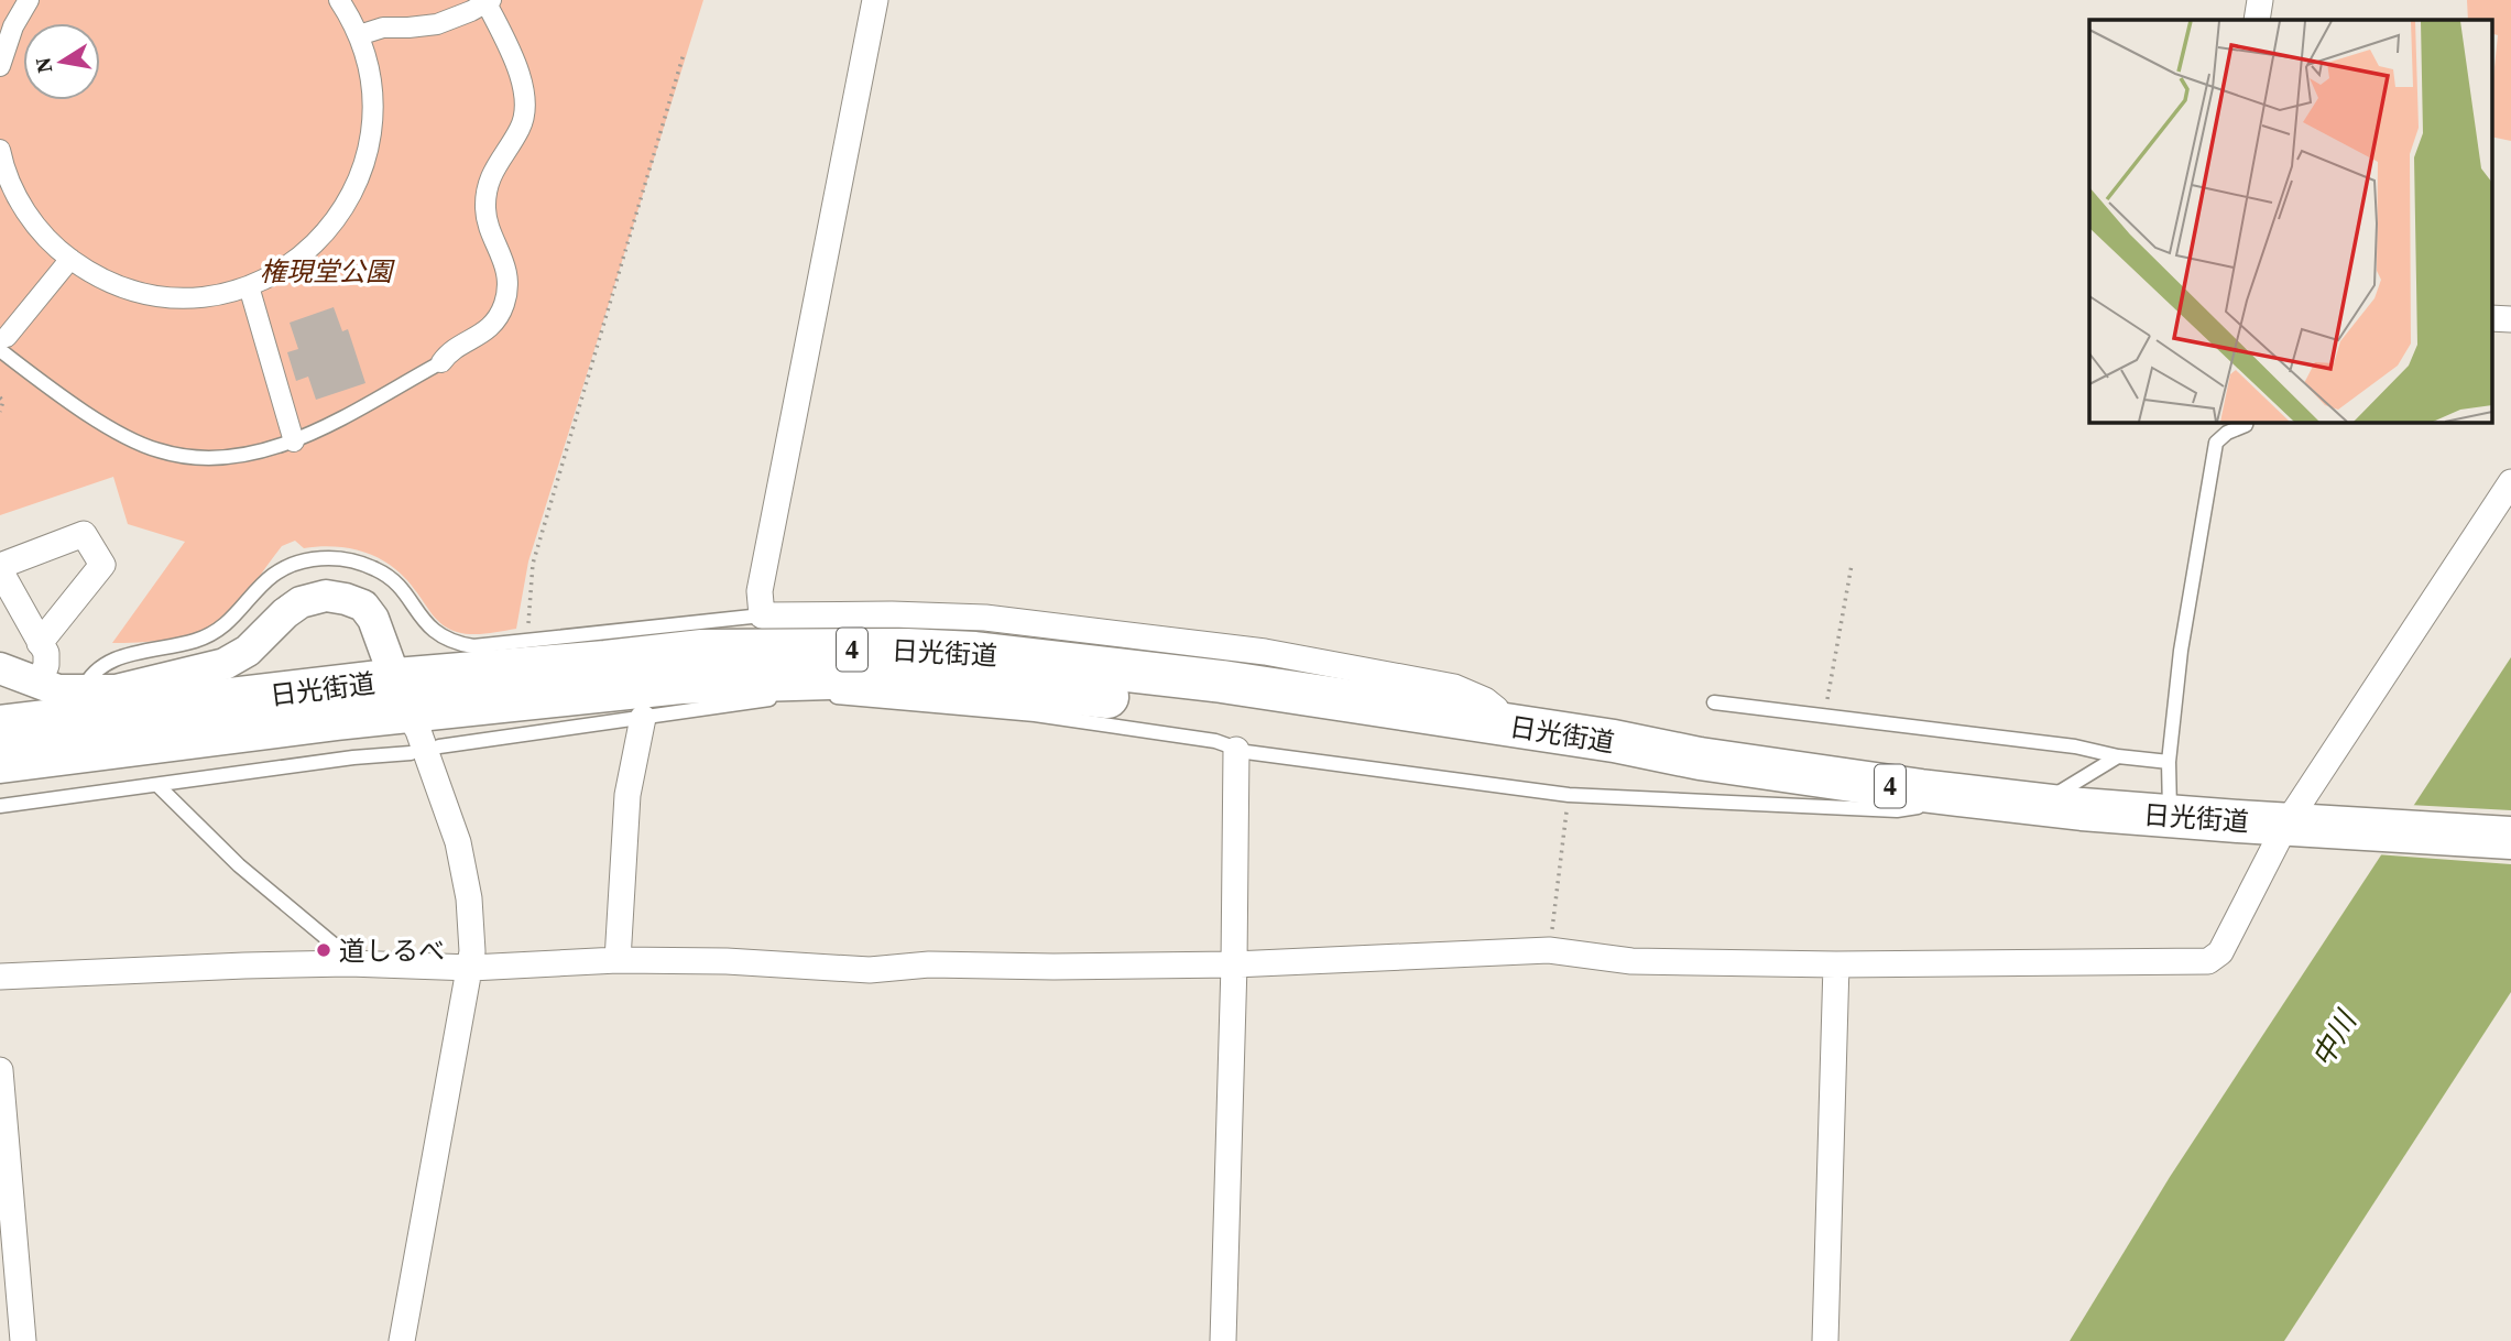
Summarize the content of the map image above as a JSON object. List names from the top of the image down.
{
  "streets": {
    "highway": ["4", "日光街道"]
  },
  "water": ["中川"],
  "parks": ["権現堂公園"],
  "places": ["道しるべ"],
  "north": "left"
}
